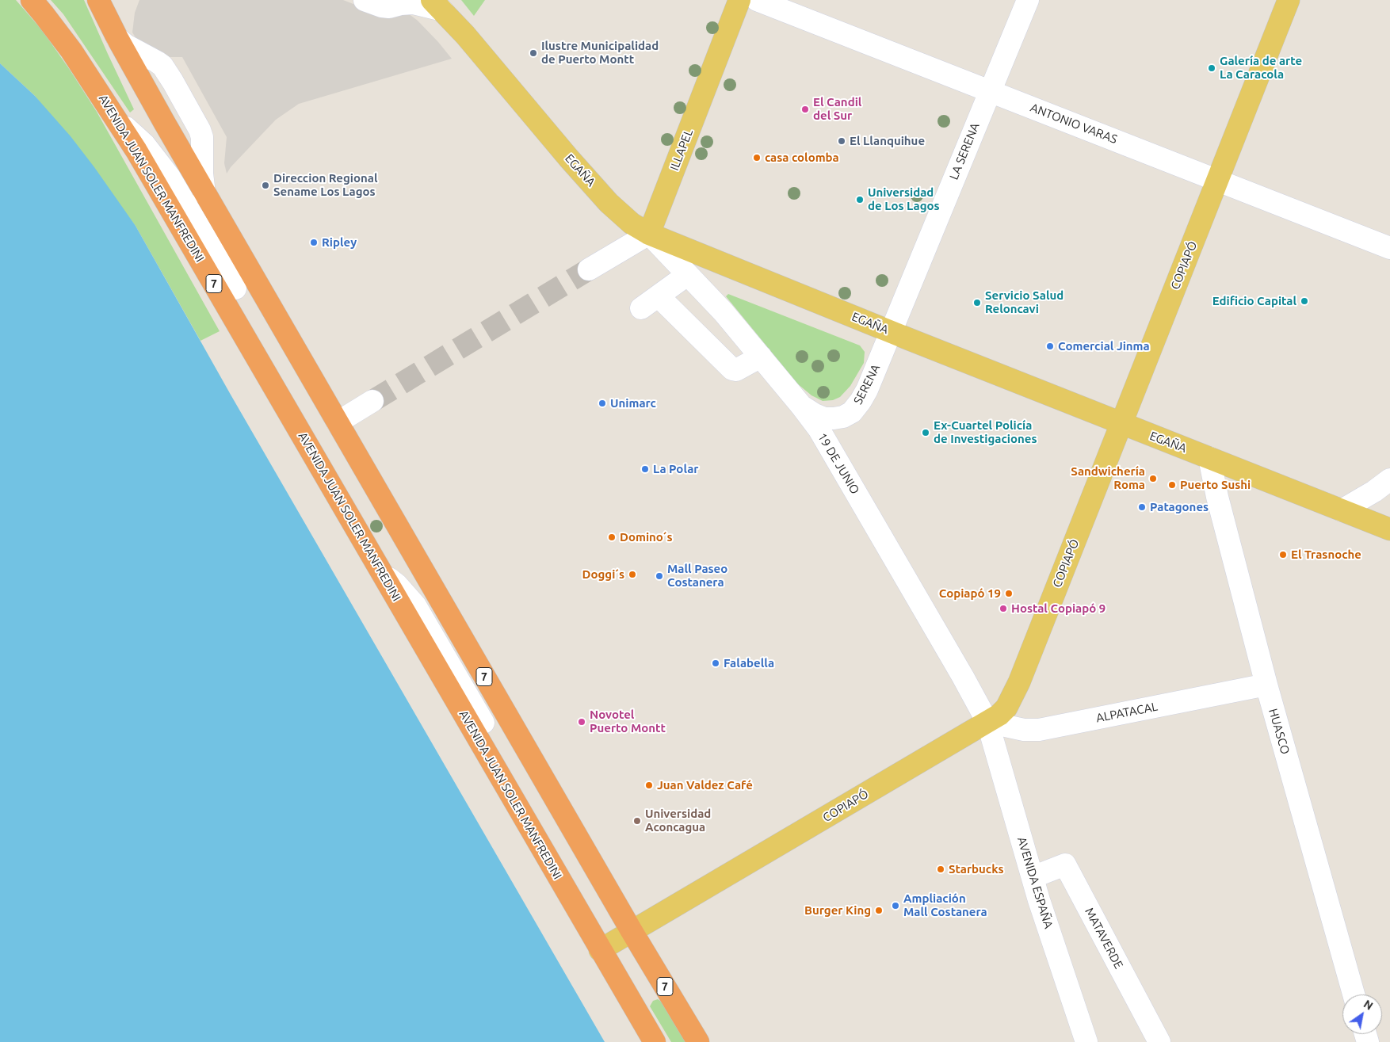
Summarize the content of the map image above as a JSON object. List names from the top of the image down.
{
  "streets": {
    "highway": ["AVENIDA JUAN SOLER MANFREDINI", "7"],
    "main road": ["ILLAPEL", "EGAÑA", "COPIAPÓ"],
    "street": [
      "ANTONIO VARAS",
      "LA SERENA",
      "SERENA",
      "19 DE JUNIO",
      "ALPATACAL",
      "HUASCO",
      "AVENIDA ESPAÑA",
      "MATAVERDE"
    ]
  },
  "crossings": [
    ["ANTONIO VARAS", "LA SERENA"],
    ["ANTONIO VARAS", "COPIAPÓ"],
    ["ILLAPEL", "EGAÑA"],
    ["ILLAPEL", "19 DE JUNIO"],
    ["LA SERENA", "SERENA"],
    ["EGAÑA", "COPIAPÓ"],
    ["EGAÑA", "SERENA"],
    ["EGAÑA", "19 DE JUNIO"],
    ["EGAÑA", "HUASCO"],
    ["AVENIDA JUAN SOLER MANFREDINI", "COPIAPÓ"],
    ["COPIAPÓ", "7"],
    ["COPIAPÓ", "19 DE JUNIO"],
    ["COPIAPÓ", "ALPATACAL"],
    ["COPIAPÓ", "AVENIDA ESPAÑA"],
    ["SERENA", "19 DE JUNIO"],
    ["19 DE JUNIO", "ALPATACAL"],
    ["19 DE JUNIO", "AVENIDA ESPAÑA"],
    ["ALPATACAL", "HUASCO"],
    ["ALPATACAL", "AVENIDA ESPAÑA"],
    ["AVENIDA ESPAÑA", "MATAVERDE"]
  ],
  "places": [
    "Ilustre Municipalidad de Puerto Montt",
    "Galería de arte La Caracola",
    "El Candil del Sur",
    "El Llanquihue",
    "casa colomba",
    "Direccion Regional Sename Los Lagos",
    "Universidad de Los Lagos",
    "Ripley",
    "Edificio Capital",
    "Servicio Salud Reloncavi",
    "Comercial Jinma",
    "Unimarc",
    "Ex-Cuartel Policía de Investigaciones",
    "La Polar",
    "Sandwichería Roma",
    "Puerto Sushi",
    "Patagones",
    "Domino´s",
    "El Trasnoche",
    "Doggi´s",
    "Mall Paseo Costanera",
    "Copiapó 19",
    "Hostal Copiapó 9",
    "Falabella",
    "Novotel Puerto Montt",
    "Juan Valdez Café",
    "Universidad Aconcagua",
    "Starbucks",
    "Ampliación Mall Costanera",
    "Burger King"
  ],
  "north": "top right"
}
